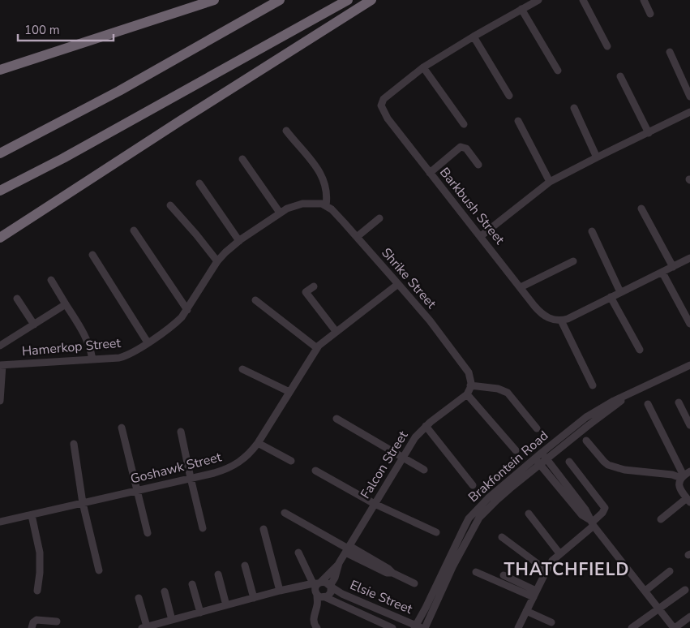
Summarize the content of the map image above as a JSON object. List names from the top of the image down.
{
  "streets": {
    "street": [
      "Barkbush Street",
      "Shrike Street",
      "Hamerkop Street",
      "Falcon Street",
      "Brakfontein Road",
      "Goshawk Street",
      "Elsie Street"
    ]
  },
  "crossings": [
    ["Shrike Street", "Hamerkop Street"],
    ["Shrike Street", "Goshawk Street"],
    ["Falcon Street", "Elsie Street"],
    ["Brakfontein Road", "Elsie Street"]
  ],
  "districts": ["THATCHFIELD"],
  "scale_bar": "100 m"
}
